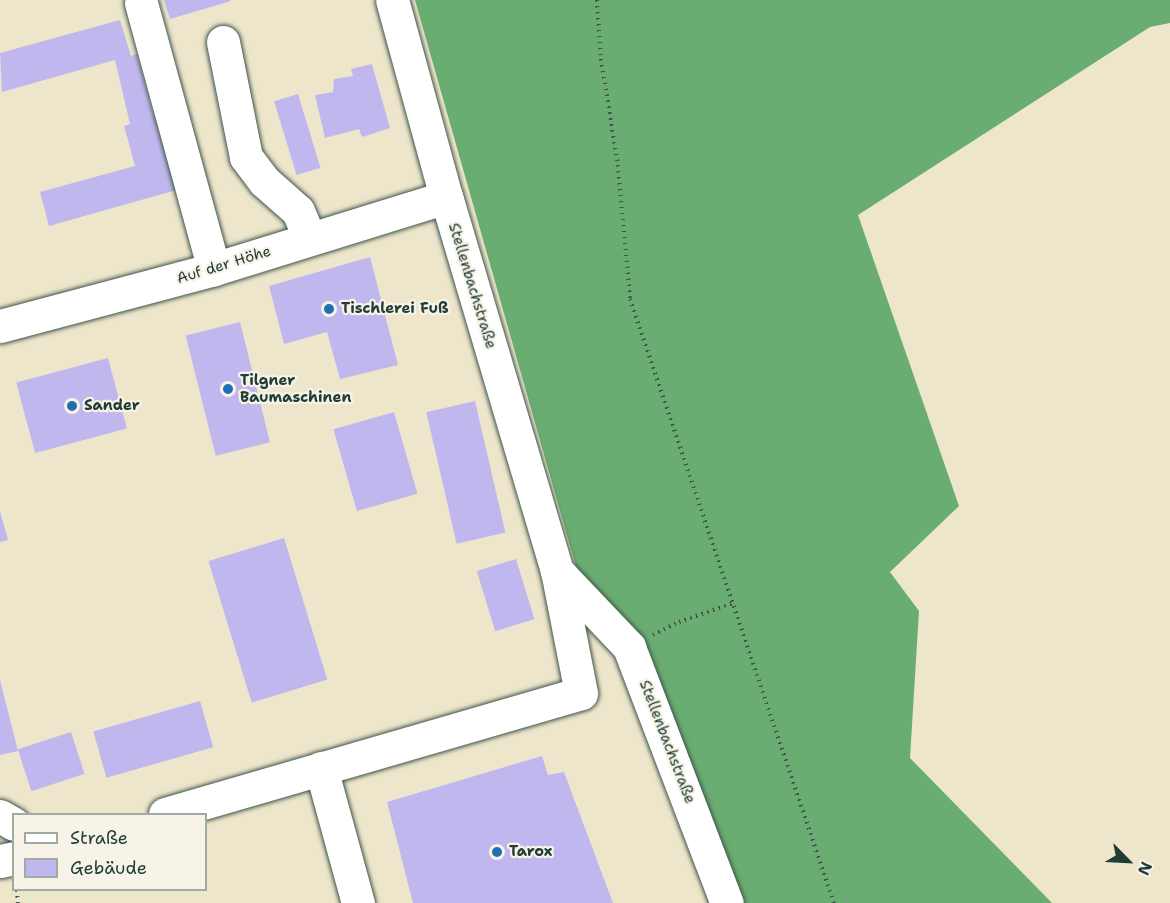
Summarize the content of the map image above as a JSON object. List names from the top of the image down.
{
  "streets": {
    "street": ["Auf der Höhe", "Stellenbachstraße"]
  },
  "crossings": [
    ["Auf der Höhe", "Stellenbachstraße"]
  ],
  "places": [
    "Tischlerei Fuß",
    "Tilgner Baumaschinen",
    "Sander",
    "Tarox"
  ],
  "legend": ["Straße", "Gebäude"],
  "north": "bottom right"
}
